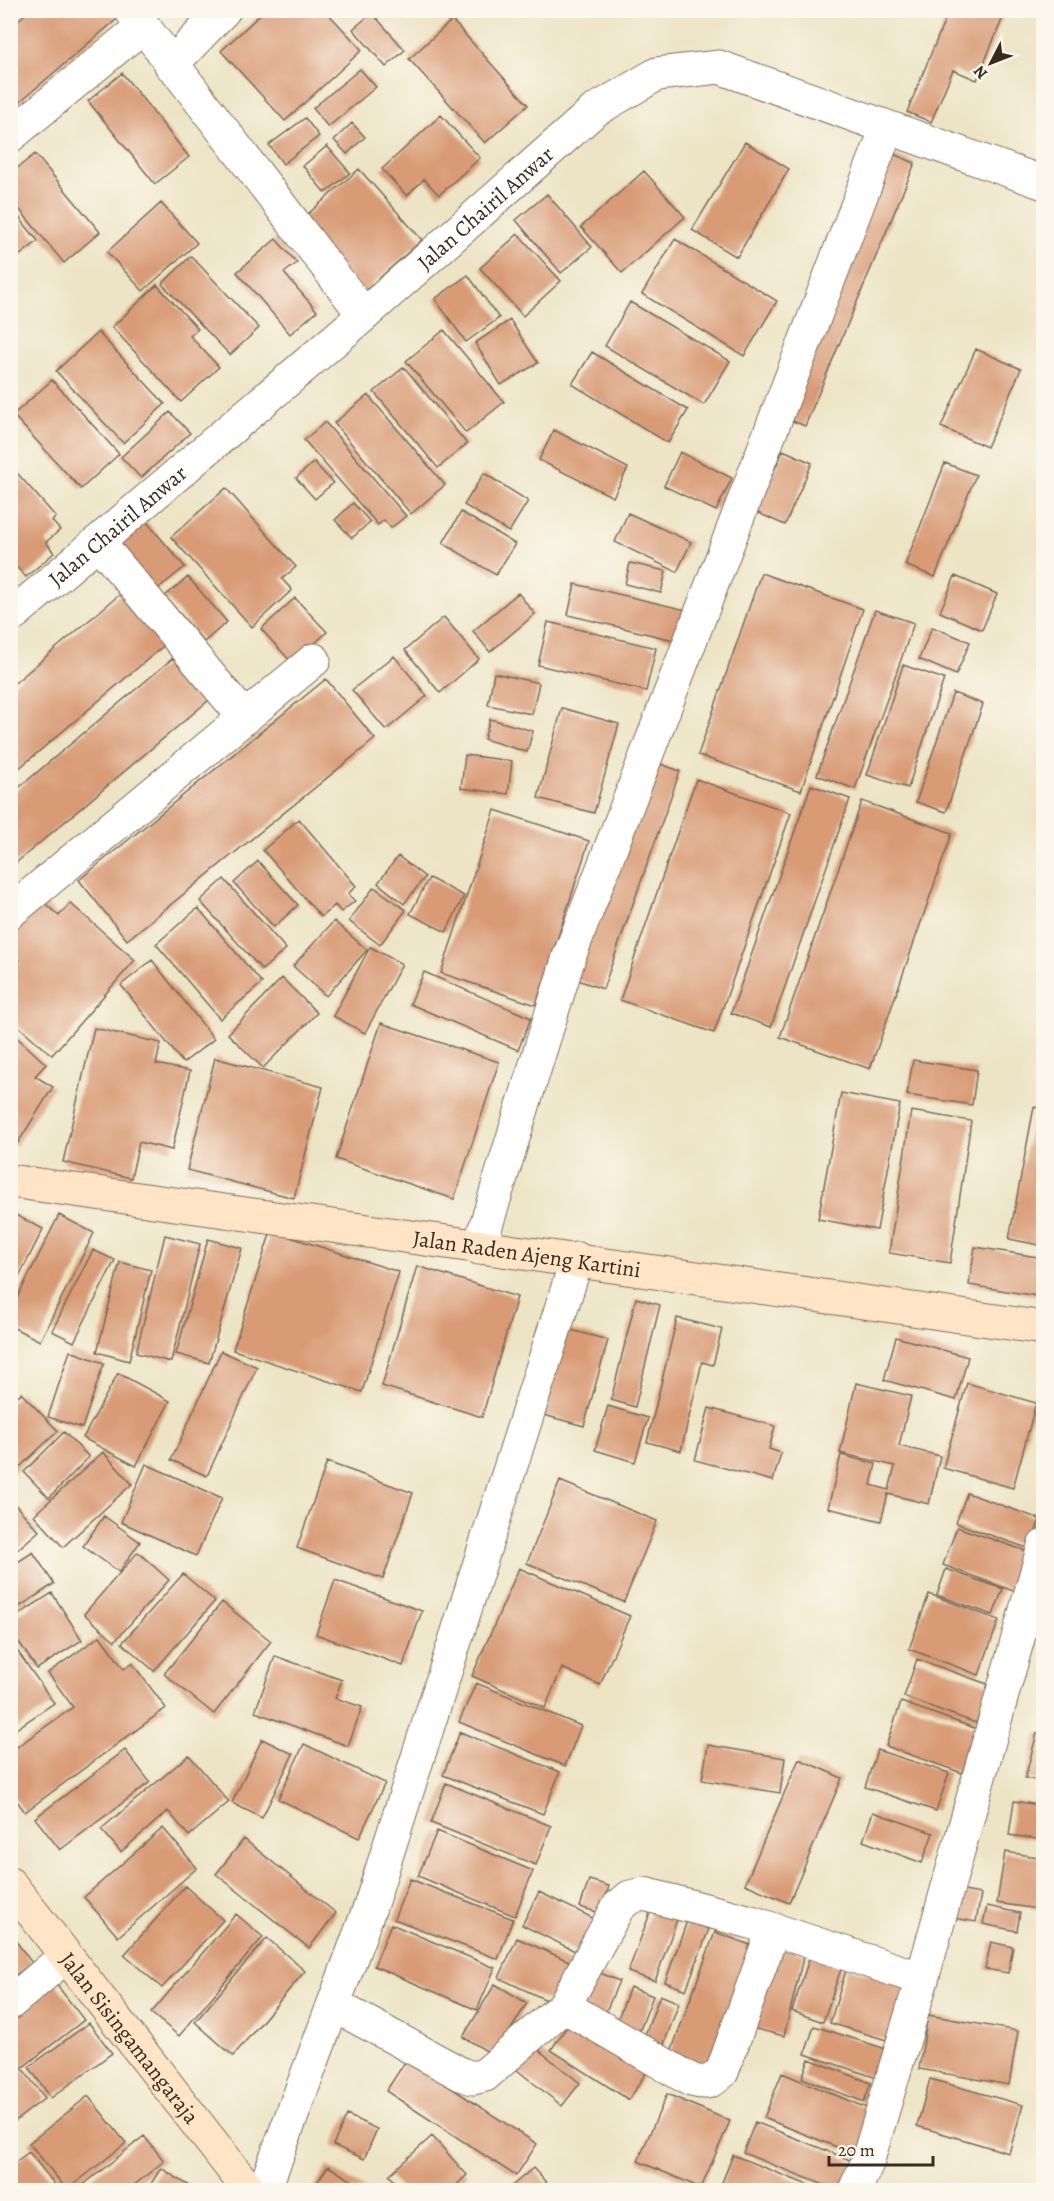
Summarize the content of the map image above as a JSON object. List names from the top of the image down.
{
  "streets": {
    "street": ["Jalan Chairil Anwar", "Jalan Raden Ajeng Kartini", "Jalan Sisingamangaraja"]
  },
  "scale_bar": "20 m",
  "north": "bottom left"
}
